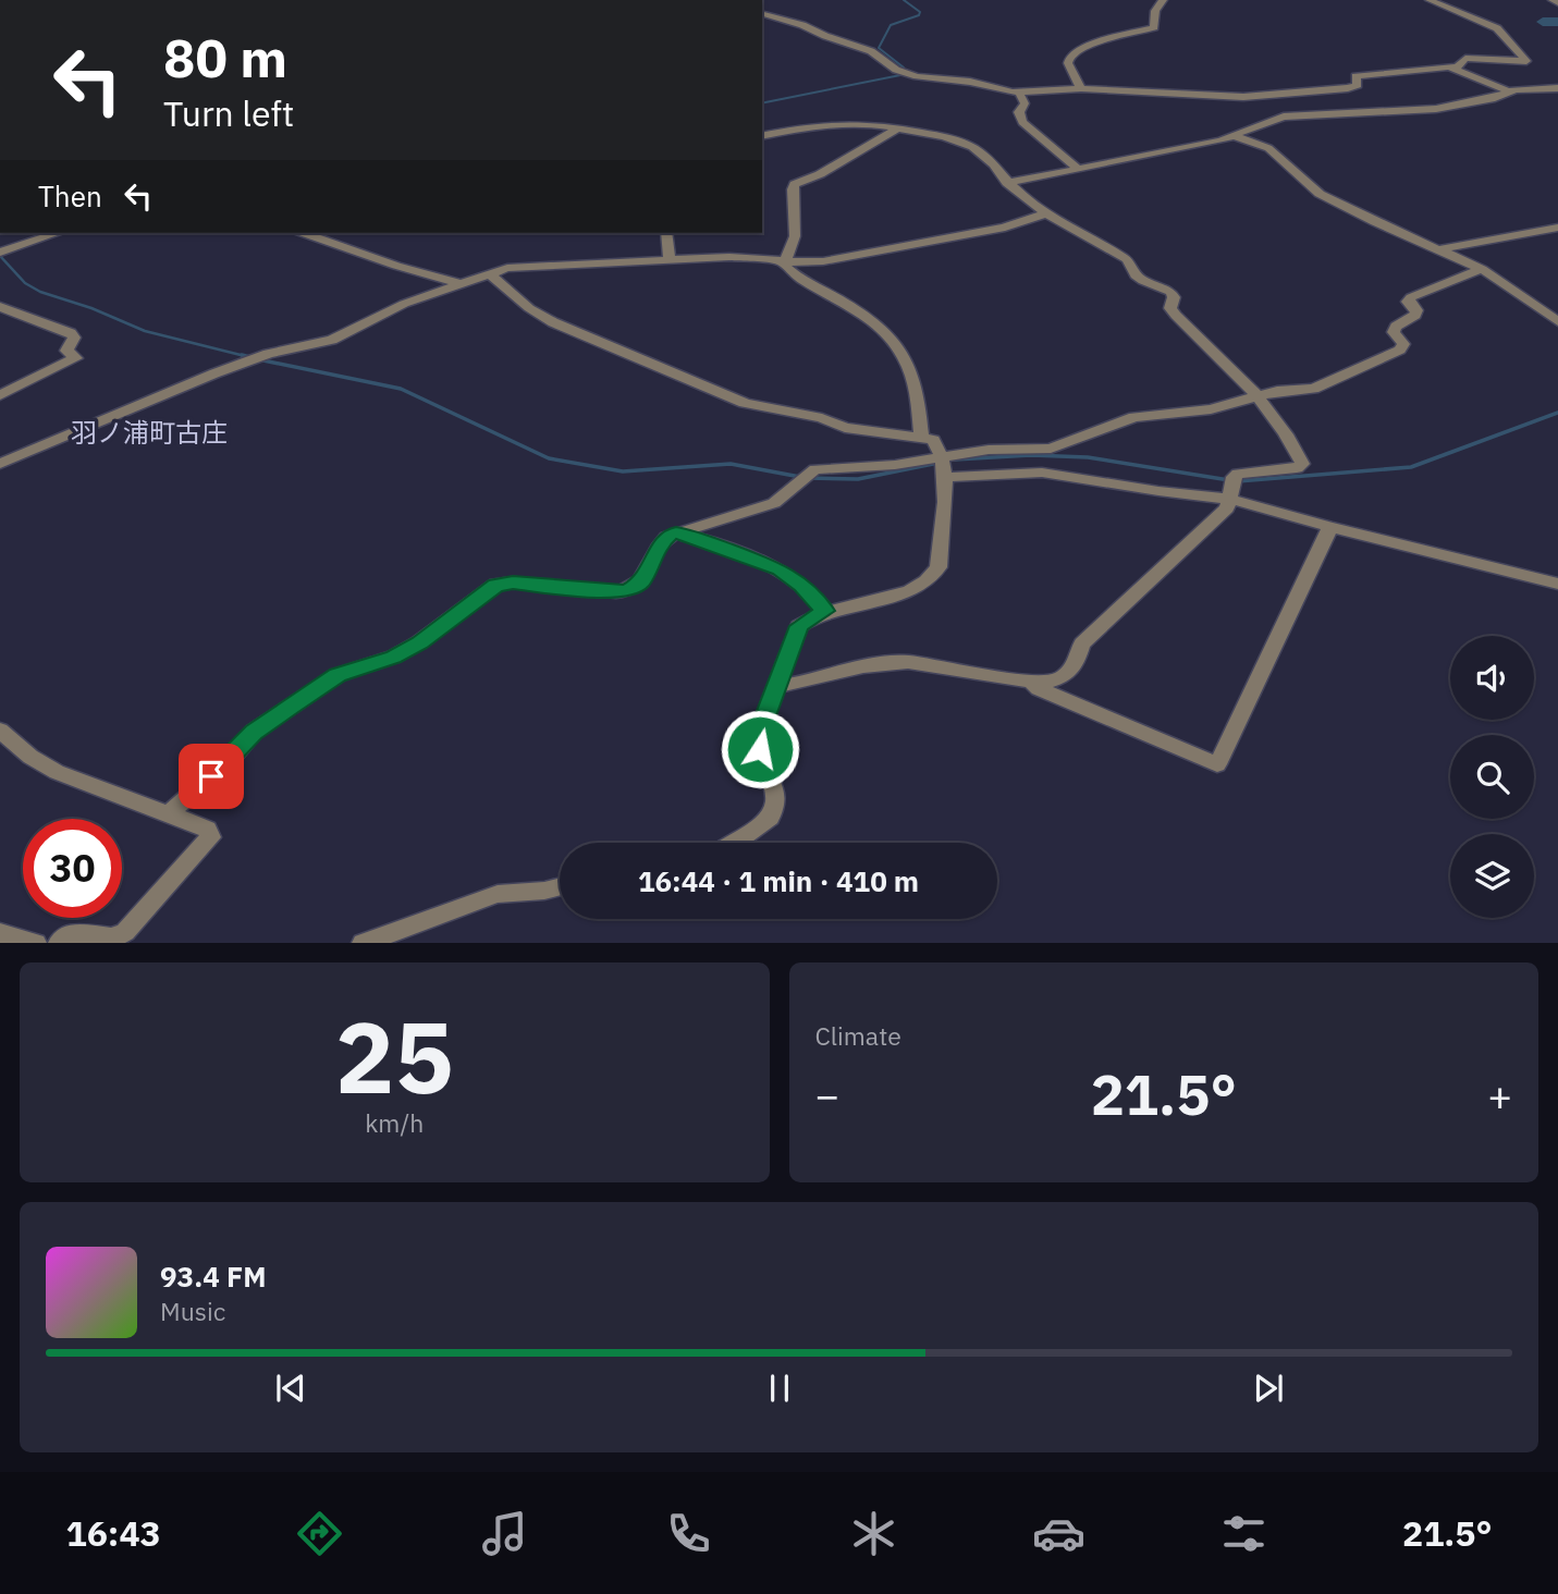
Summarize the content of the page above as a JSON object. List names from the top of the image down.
{
  "districts": ["羽ノ浦町古庄"],
  "page": {
    "turn": ["80 m", "Turn left"],
    "then": "Then",
    "limit": "30",
    "trip": "16:44 · 1 min · 410 m",
    "tile": [
      ["25", "km/h"],
      "Climate"
    ],
    "heat": ["−", "21.5°", "+"],
    "song": ["93.4 FM", "Music"],
    "tabs": ["16:43", "21.5°"]
  }
}
